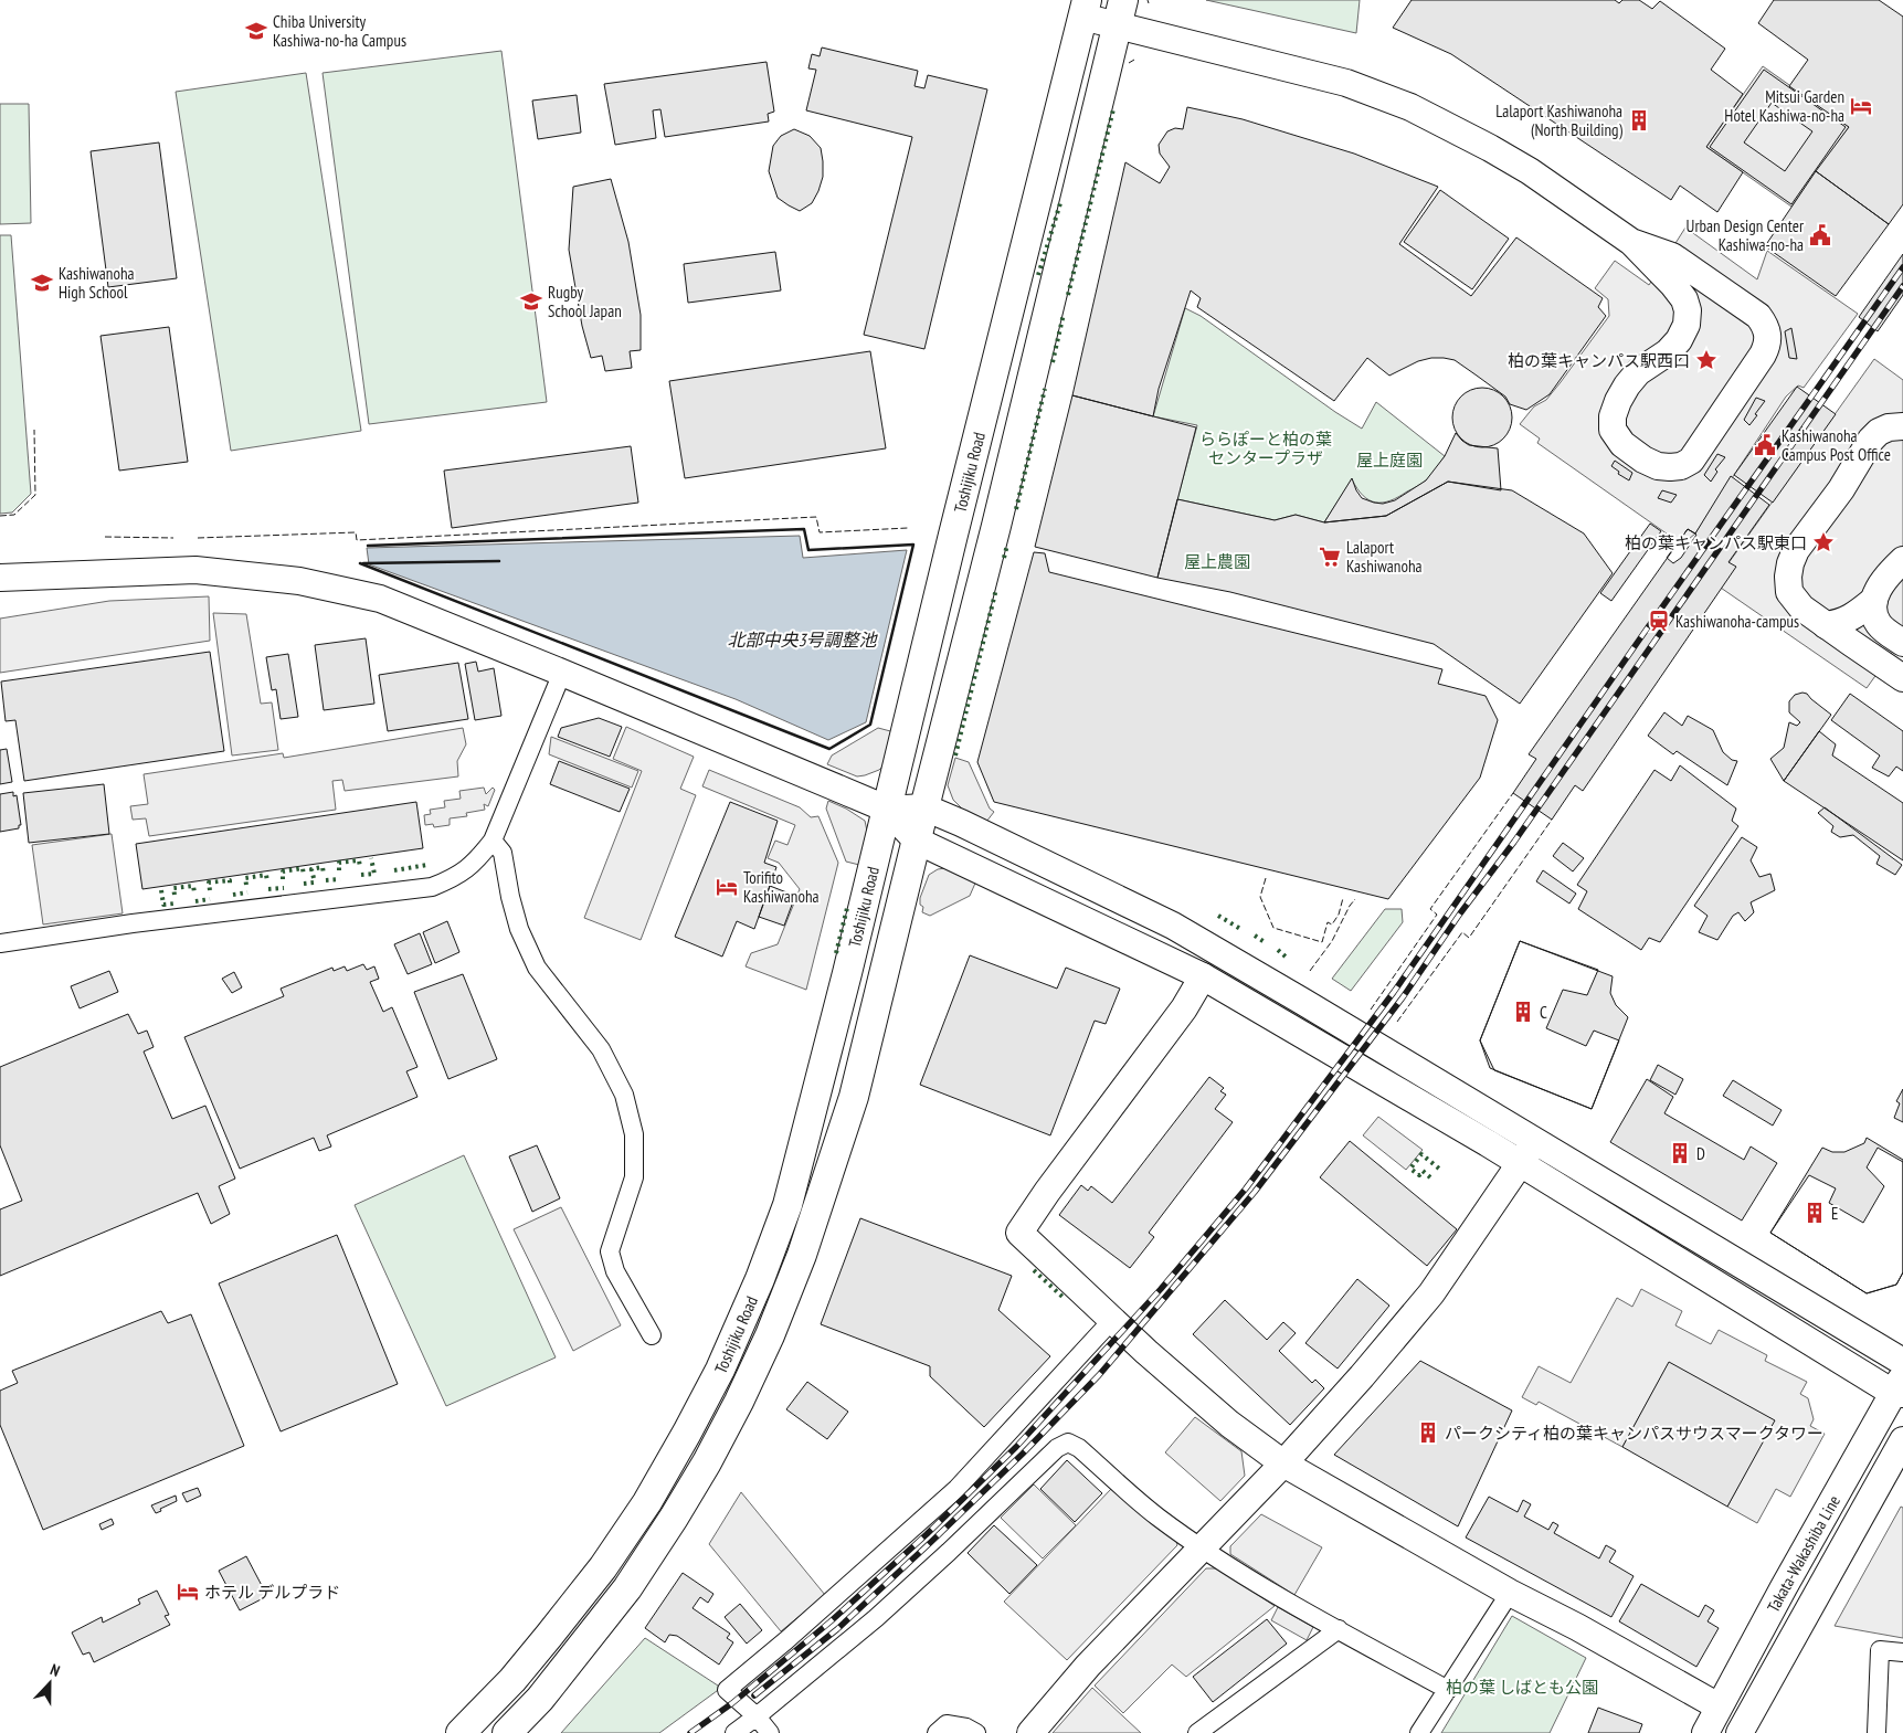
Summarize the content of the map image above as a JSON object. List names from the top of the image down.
{
  "streets": {
    "main road": ["Toshijiku Road"],
    "street": ["Takata-Wakashiba Line"]
  },
  "water": ["北部中央3号調整池"],
  "parks": [
    "ららぽーと柏の葉 センタープラザ",
    "屋上庭園",
    "屋上農園",
    "柏の葉 しばとも公園"
  ],
  "places": {
    "school or university": ["Chiba University Kashiwa-no-ha Campus", "Kashiwanoha High School", "Rugby School Japan"],
    "hotel": ["Mitsui Garden Hotel Kashiwa-no-ha", "Torifito Kashiwanoha", "ホテル デルプラド"],
    "building": [
      "Lalaport Kashiwanoha (North Building)",
      "C",
      "D",
      "E",
      "パークシティ柏の葉キャンパスサウスマークタワー"
    ],
    "public building": ["Urban Design Center Kashiwa-no-ha", "Kashiwanoha Campus Post Office"],
    "place": ["柏の葉キャンパス駅西口", "柏の葉キャンパス駅東口"],
    "supermarket": ["Lalaport Kashiwanoha"],
    "station": ["Kashiwanoha-campus"]
  },
  "north": "top"
}
